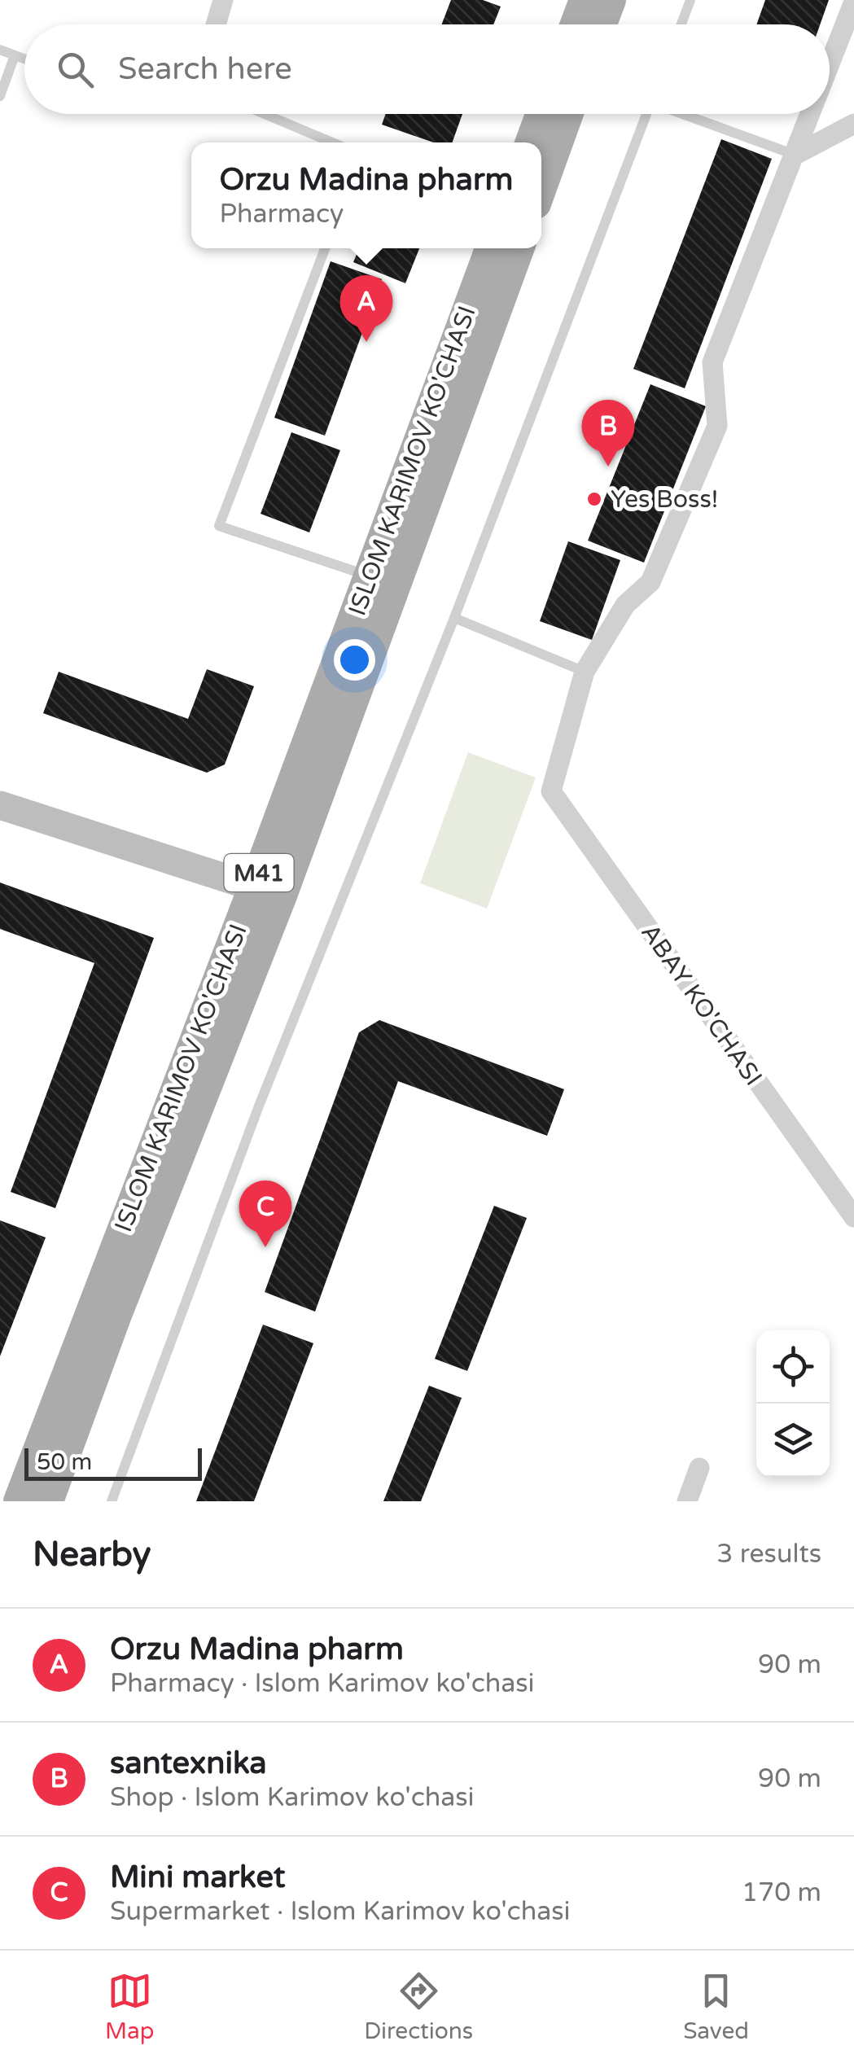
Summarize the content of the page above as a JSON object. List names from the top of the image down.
{
  "streets": {
    "main road": ["ISLOM KARIMOV KO'CHASI", "M41"],
    "street": ["ABAY KO'CHASI"]
  },
  "places": ["Yes Boss!"],
  "scale_bar": "50 m",
  "page": {
    "search": "Search here",
    "popup": ["Orzu Madina pharm", "Pharmacy"],
    "pins": ["A", "B", "C"],
    "scale": "50 m",
    "heading": ["Nearby", "3 results"],
    "list": [
      {
        "mark": "A",
        "name": "Orzu Madina pharm",
        "note": "Pharmacy · Islom Karimov ko'chasi",
        "value": "90 m"
      },
      {
        "mark": "B",
        "name": "santexnika",
        "note": "Shop · Islom Karimov ko'chasi",
        "value": "90 m"
      },
      {
        "mark": "C",
        "name": "Mini market",
        "note": "Supermarket · Islom Karimov ko'chasi",
        "value": "170 m"
      }
    ],
    "nav": ["Map", "Directions", "Saved"]
  }
}
